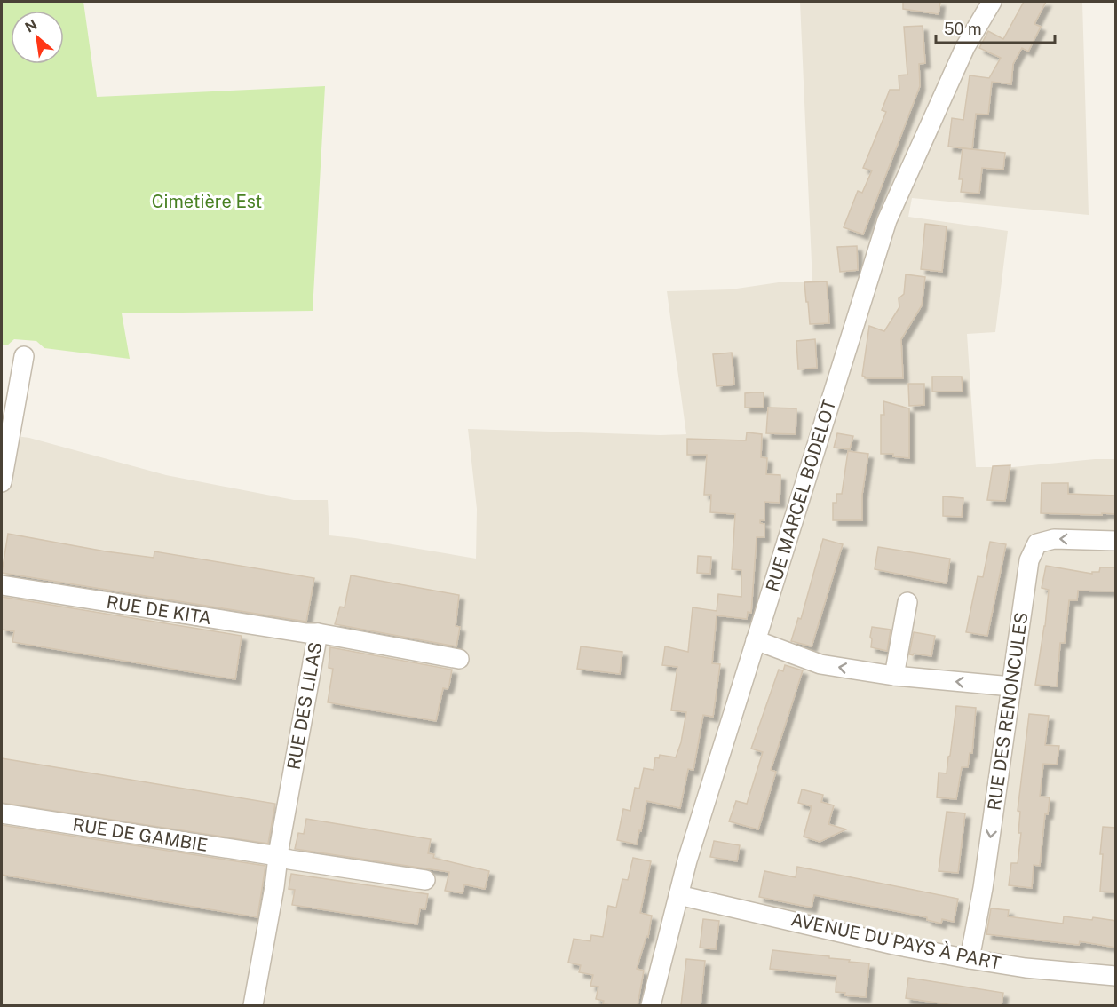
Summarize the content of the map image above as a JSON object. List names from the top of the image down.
{
  "streets": {
    "street": [
      "RUE MARCEL BODELOT",
      "RUE DE KITA",
      "RUE DES LILAS",
      "RUE DES RENONCULES",
      "RUE DE GAMBIE",
      "AVENUE DU PAYS À PART"
    ]
  },
  "crossings": [
    ["RUE MARCEL BODELOT", "AVENUE DU PAYS À PART"],
    ["RUE DE KITA", "RUE DES LILAS"],
    ["RUE DES LILAS", "RUE DE GAMBIE"],
    ["RUE DES RENONCULES", "AVENUE DU PAYS À PART"]
  ],
  "one_way": ["RUE DES RENONCULES"],
  "parks": ["Cimetière Est"],
  "scale_bar": "50 m",
  "north": "top left"
}
